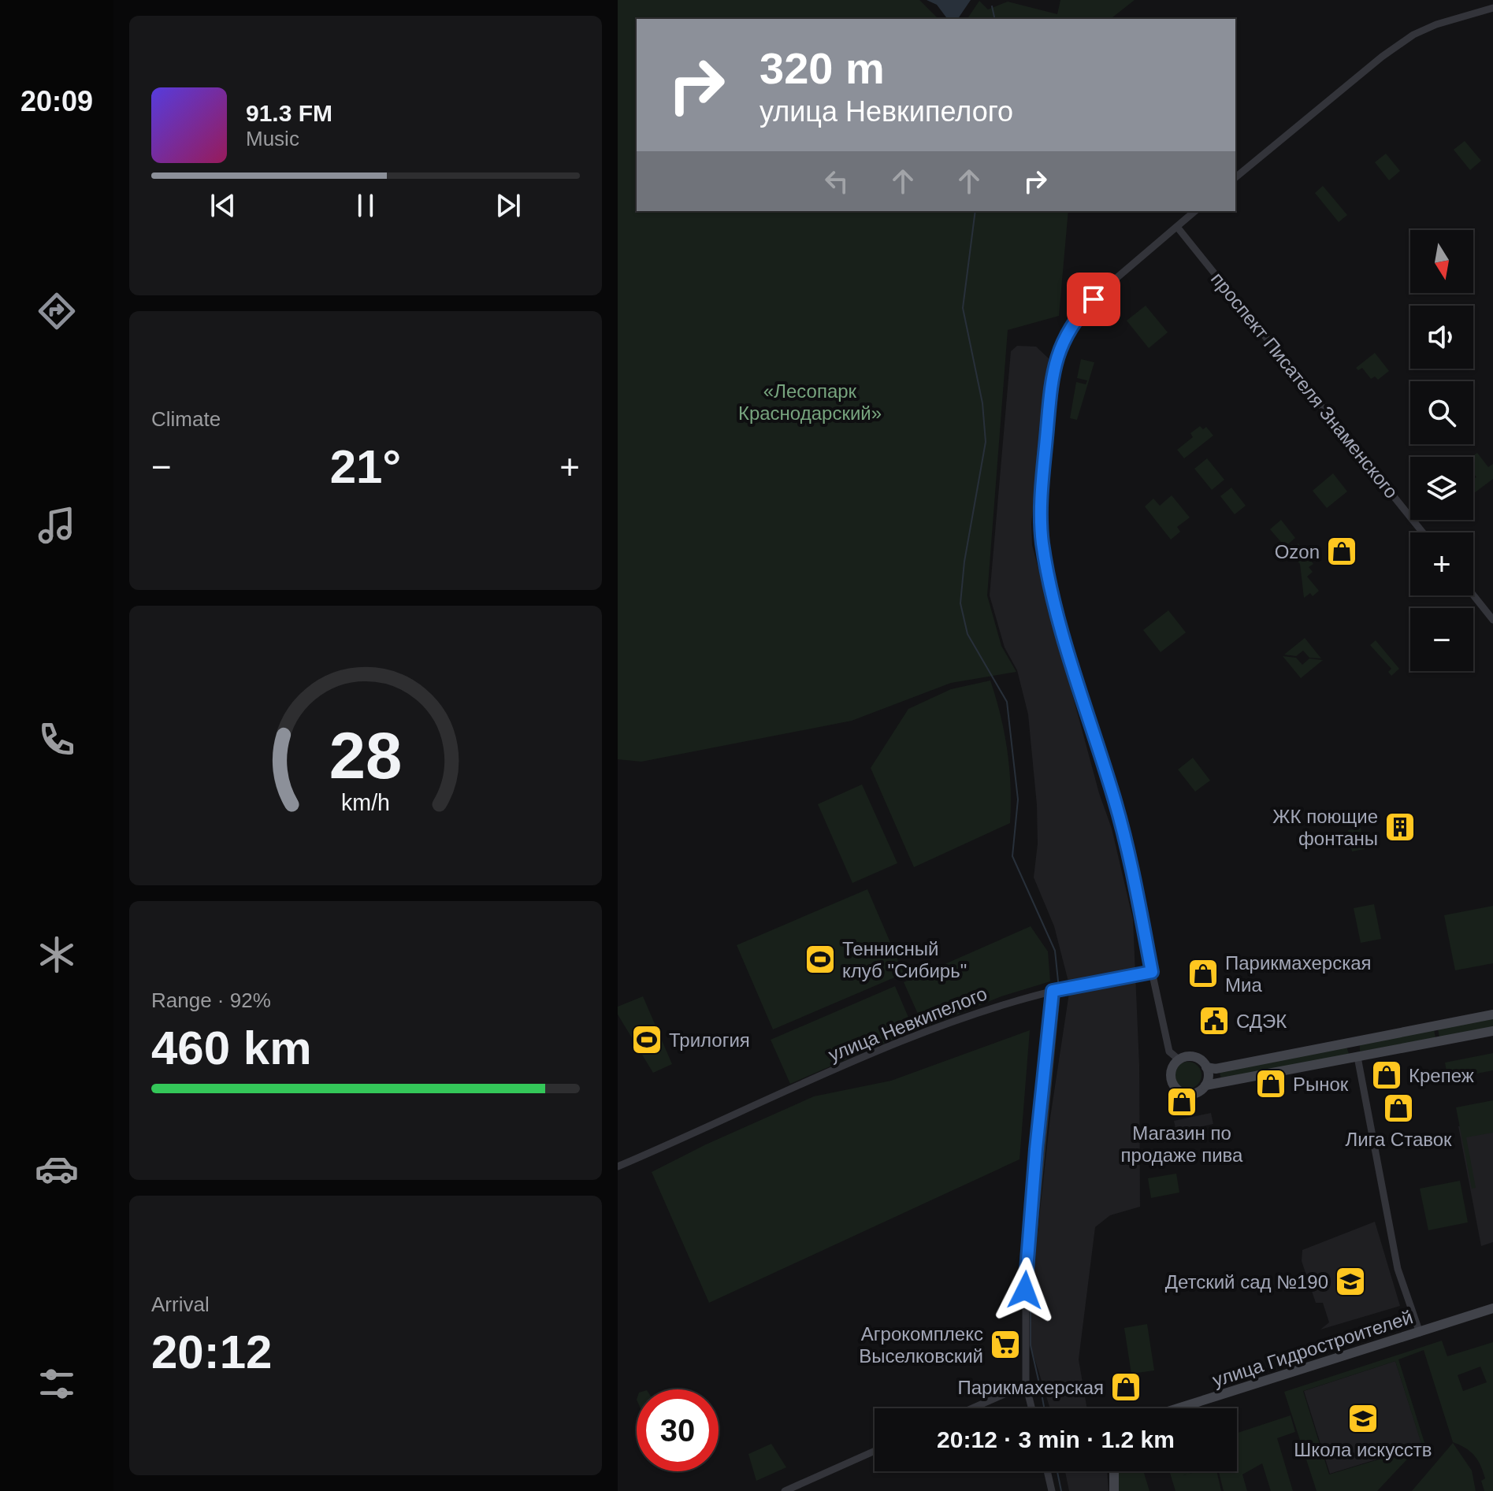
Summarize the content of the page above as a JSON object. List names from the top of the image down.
{
  "streets": {
    "street": ["проспект Писателя Знаменского", "улица Невкипелого", "улица Гидростроителей"]
  },
  "parks": ["«Лесопарк Краснодарский»"],
  "places": {
    "shop": [
      "Ozon",
      "Парикмахерская Миа",
      "Крепеж",
      "Рынок",
      "Магазин по продаже пива",
      "Лига Ставок",
      "Парикмахерская"
    ],
    "building": ["ЖК поющие фонтаны"],
    "sports": ["Теннисный клуб \"Сибирь\"", "Трилогия"],
    "public building": ["СДЭК"],
    "school or university": ["Детский сад №190", "Школа искусств"],
    "supermarket": ["Агрокомплекс Выселковский"]
  },
  "north": "bottom",
  "page": {
    "tabs": "20:09",
    "turn": ["320 m", "улица Невкипелого"],
    "song": ["91.3 FM", "Music"],
    "map_buttons": ["+", "−"],
    "tile": [
      "Climate",
      ["Range · 92%", "460 km"],
      ["Arrival", "20:12"]
    ],
    "heat": ["−", "21°", "+"],
    "limit": "30",
    "trip": "20:12 · 3 min · 1.2 km",
    "gauge": ["28", "km/h"]
  }
}
